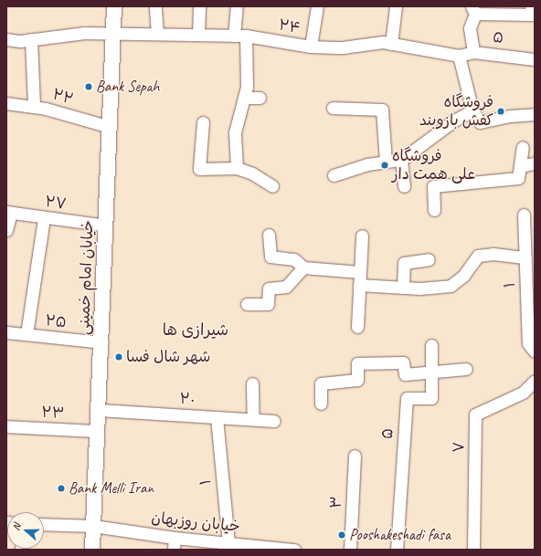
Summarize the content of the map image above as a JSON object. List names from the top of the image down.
{
  "streets": {
    "main road": ["خیابان امام خمینی"],
    "street": [
      "۲۴",
      "۵",
      "۲۲",
      "۲۷",
      "۱",
      "۲۵",
      "۲۰",
      "۲۳",
      "۷",
      "۳",
      "خیابان روزبهان"
    ]
  },
  "crossings": [
    ["۲۴", "۵"],
    ["۲۴", "خیابان امام خمینی"],
    ["۲۲", "خیابان امام خمینی"],
    ["۲۷", "خیابان امام خمینی"],
    ["خیابان امام خمینی", "۲۵"],
    ["خیابان امام خمینی", "۲۰"],
    ["خیابان امام خمینی", "۲۳"],
    ["خیابان امام خمینی", "خیابان روزبهان"],
    ["۱", "۲۰"],
    ["۱", "خیابان روزبهان"]
  ],
  "districts": ["شیرازی ها"],
  "places": [
    "Bank Sepah",
    "فروشگاه کفش بازوبند",
    "فروشگاه علی همت دار",
    "شهر شال فسا",
    "Bank Melli Iran",
    "Pooshakeshadi fasa"
  ],
  "north": "left"
}
